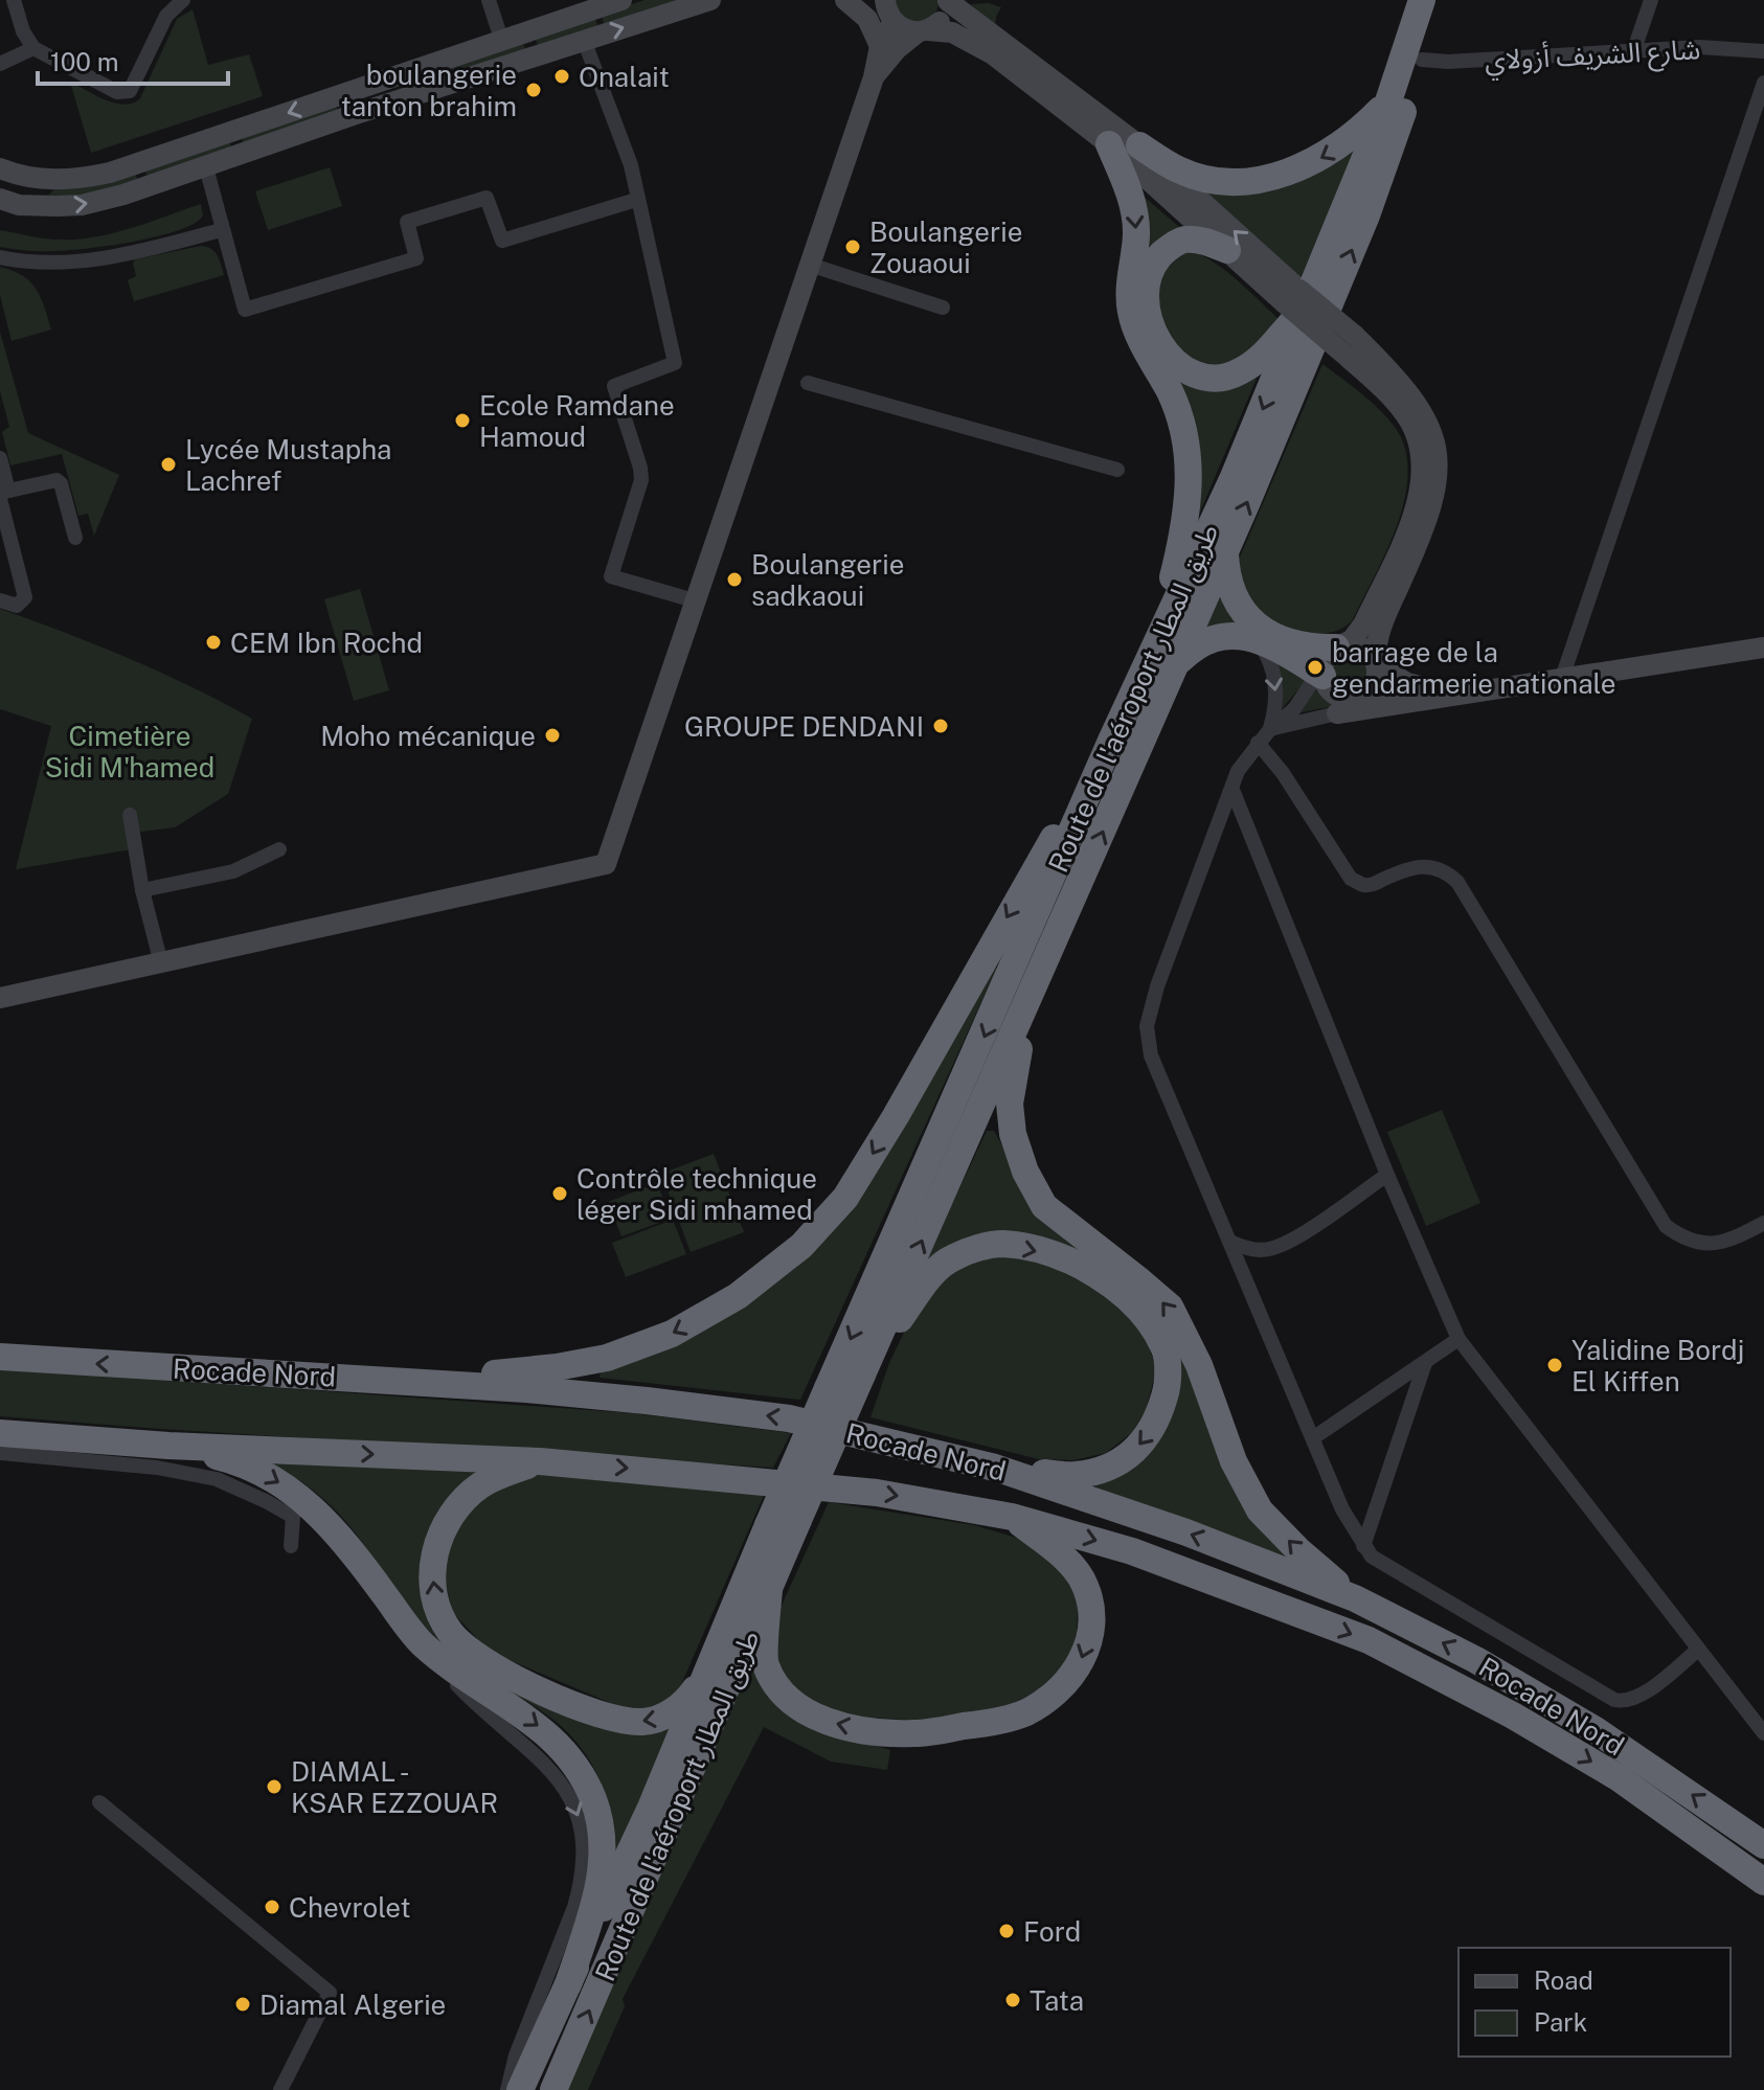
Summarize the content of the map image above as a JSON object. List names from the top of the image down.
{
  "streets": {
    "highway": ["Route de l'aéroport طريق المطار", "Rocade Nord"],
    "street": ["شارع الشريف أزولاي"]
  },
  "crossings": [
    ["شارع الشريف أزولاي", "Route de l'aéroport طريق المطار"]
  ],
  "parks": ["Cimetière Sidi M'hamed"],
  "places": [
    "Onalait",
    "boulangerie tanton brahim",
    "Boulangerie Zouaoui",
    "Ecole Ramdane Hamoud",
    "Lycée Mustapha Lachref",
    "Boulangerie sadkaoui",
    "CEM Ibn Rochd",
    "barrage de la gendarmerie nationale",
    "GROUPE DENDANI",
    "Moho mécanique",
    "Contrôle technique léger Sidi mhamed",
    "Yalidine Bordj El Kiffen",
    "DIAMAL - KSAR EZZOUAR",
    "Chevrolet",
    "Ford",
    "Tata",
    "Diamal Algerie"
  ],
  "legend": ["Road", "Park"],
  "scale_bar": "100 m"
}
